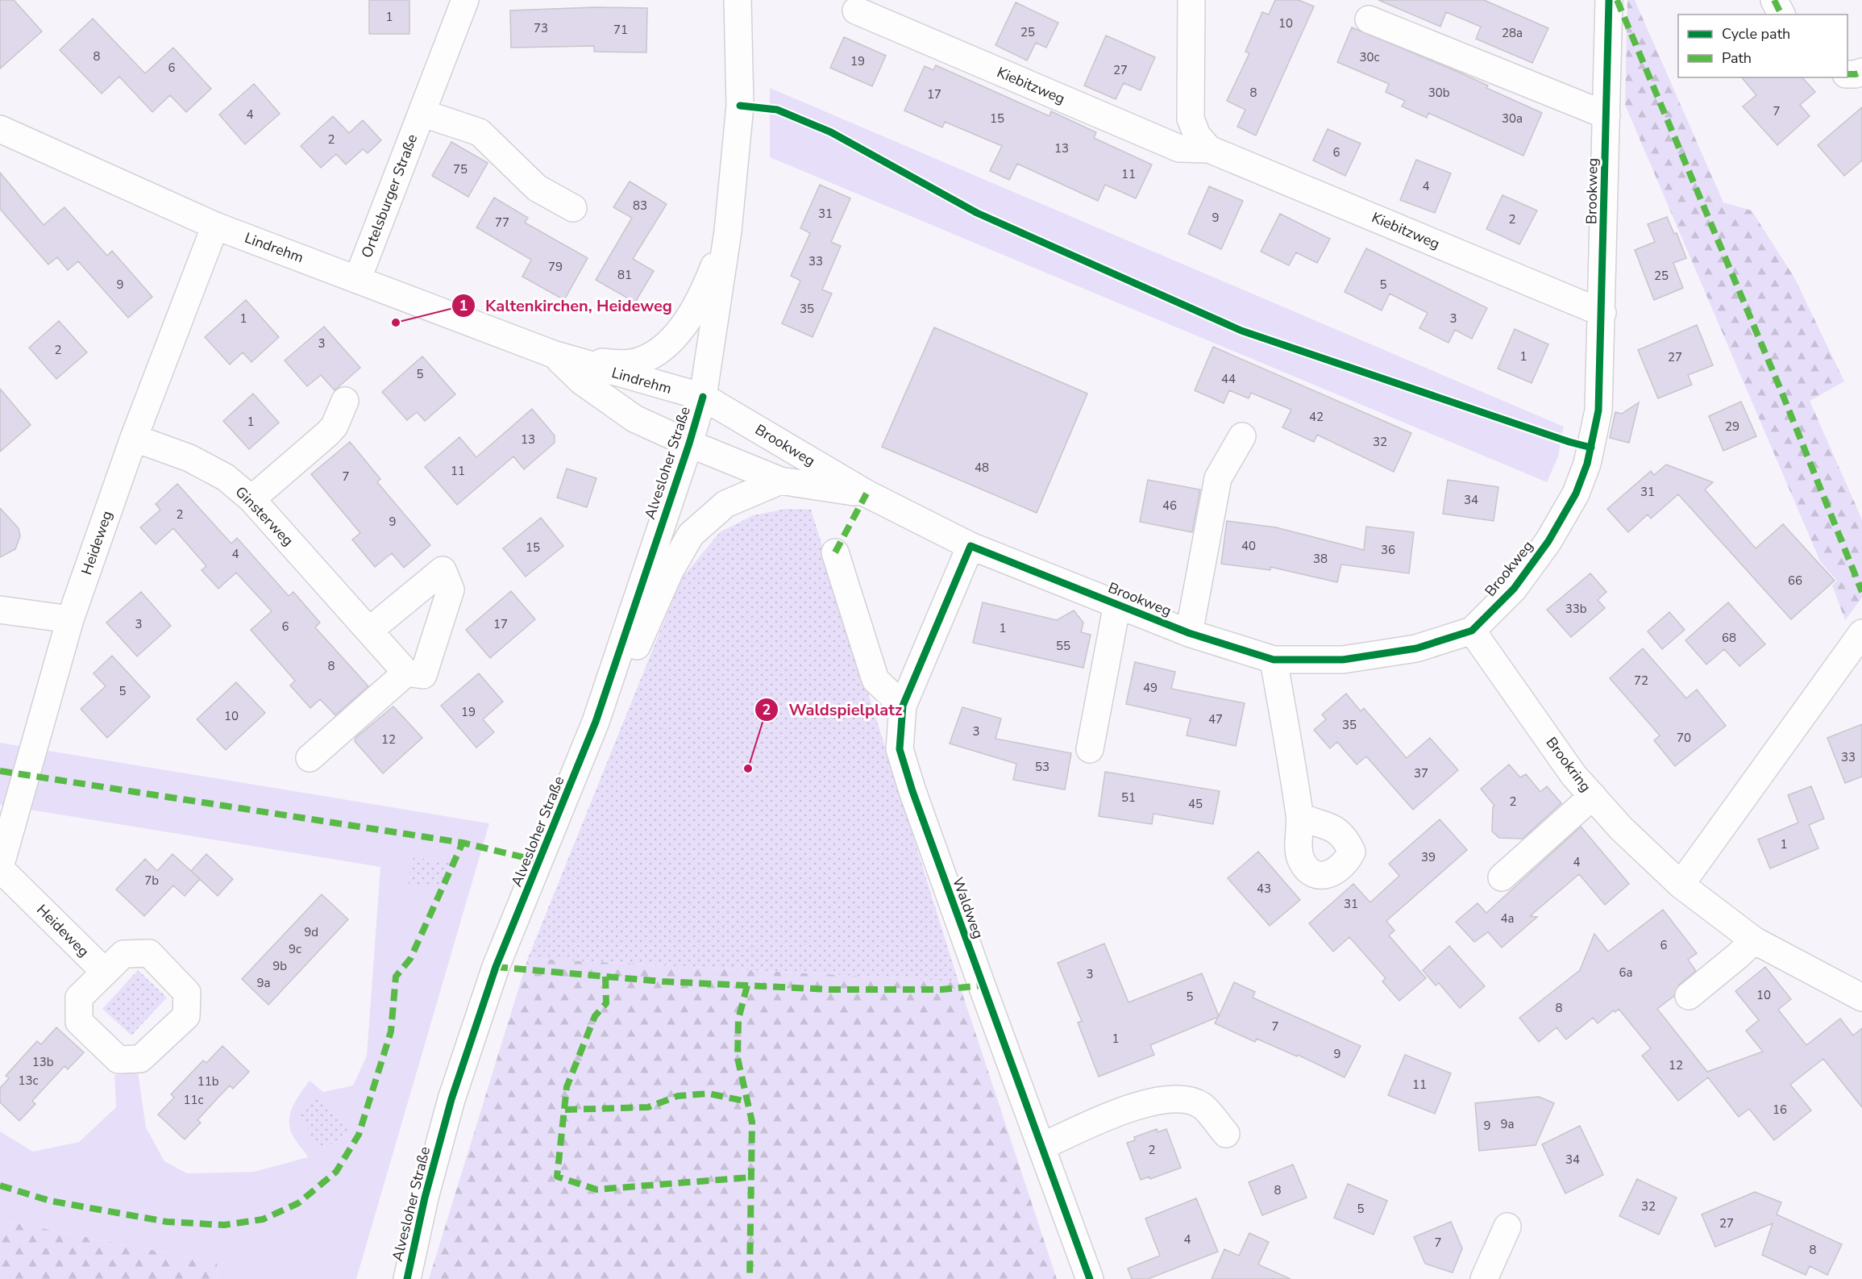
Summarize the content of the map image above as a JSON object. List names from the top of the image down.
{
  "streets": {
    "street": [
      "Kiebitzweg",
      "Brookweg",
      "Ortelsburger Straße",
      "Lindrehm",
      "Alvesloher Straße",
      "Ginsterweg",
      "Heideweg",
      "Brookring",
      "Waldweg"
    ]
  },
  "crossings": [
    ["Kiebitzweg", "Brookweg"],
    ["Brookweg", "Lindrehm"],
    ["Brookweg", "Alvesloher Straße"],
    ["Brookweg", "Brookring"],
    ["Brookweg", "Waldweg"],
    ["Ortelsburger Straße", "Lindrehm"],
    ["Lindrehm", "Alvesloher Straße"],
    ["Lindrehm", "Heideweg"],
    ["Ginsterweg", "Heideweg"]
  ],
  "places": ["Kaltenkirchen, Heideweg", "Waldspielplatz"],
  "house_numbers": [
    "1",
    "10",
    "73",
    "71",
    "25",
    "28a",
    "8",
    "30c",
    "19",
    "6",
    "27",
    "8",
    "30b",
    "17",
    "7",
    "4",
    "15",
    "30a",
    "2",
    "13",
    "6",
    "75",
    "11",
    "4",
    "83",
    "31",
    "9",
    "2",
    "77",
    "33",
    "79",
    "81",
    "25",
    "9",
    "5",
    "35",
    "1",
    "3",
    "3",
    "2",
    "1",
    "27",
    "5",
    "44",
    "42",
    "1",
    "29",
    "13",
    "32",
    "48",
    "11",
    "7",
    "31",
    "34",
    "46",
    "2",
    "9",
    "40",
    "15",
    "36",
    "4",
    "38",
    "66",
    "33b",
    "3",
    "17",
    "6",
    "1",
    "68",
    "55",
    "8",
    "72",
    "49",
    "5",
    "19",
    "10",
    "47",
    "35",
    "3",
    "70",
    "12",
    "33",
    "53",
    "37",
    "51",
    "2",
    "45",
    "1",
    "39",
    "4",
    "7b",
    "43",
    "31",
    "4a",
    "9d",
    "6",
    "9c",
    "9b",
    "6a",
    "3",
    "9a",
    "10",
    "5",
    "8",
    "7",
    "1",
    "9",
    "13b",
    "12",
    "13c",
    "11b",
    "11",
    "11c",
    "16",
    "9a",
    "9",
    "2",
    "34",
    "8",
    "32",
    "5",
    "27",
    "4",
    "7",
    "8"
  ],
  "legend": ["Cycle path", "Path"]
}
